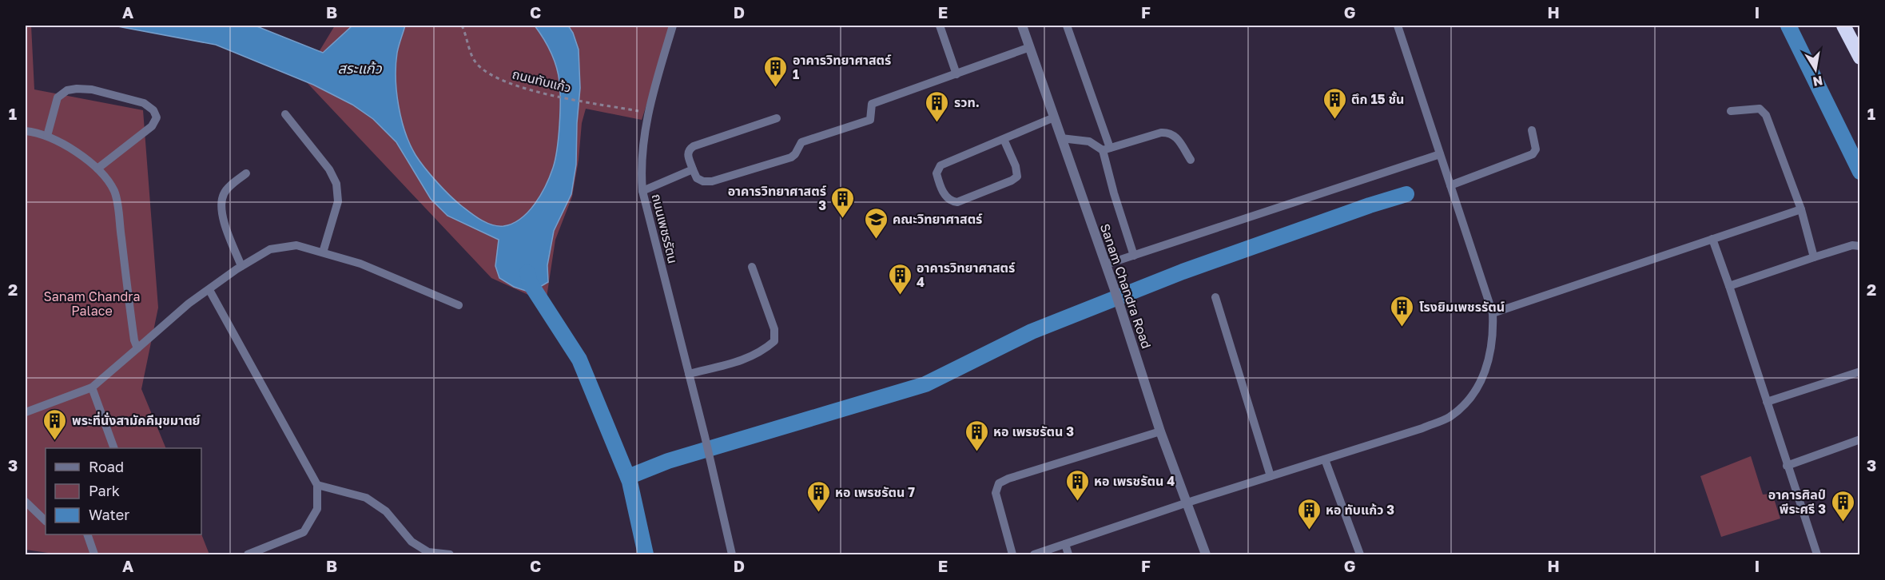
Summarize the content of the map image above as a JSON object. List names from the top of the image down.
{
  "streets": {
    "street": ["Sanam Chandra Road"],
    "lane": ["ถนนเพชรรัตน"],
    "path": ["ถนนทับแก้ว"]
  },
  "crossings": [
    ["ถนนทับแก้ว", "ถนนเพชรรัตน"]
  ],
  "water": ["สระแก้ว"],
  "parks": ["Sanam Chandra Palace"],
  "places": {
    "building": [
      "อาคารวิทยาศาสตร์ 1",
      "ตึก 15 ชั้น",
      "รวท.",
      "อาคารวิทยาศาสตร์ 3",
      "อาคารวิทยาศาสตร์ 4",
      "โรงยิมเพชรรัตน์",
      "พระที่นั่งสามัคคีมุขมาตย์",
      "หอ เพรชรัตน 3",
      "หอ เพรชรัตน 4",
      "หอ เพรชรัตน 7",
      "อาคารศิลป์ พีระศรี 3",
      "หอ ทับแก้ว 3"
    ],
    "school or university": ["คณะวิทยาศาสตร์"]
  },
  "legend": ["Road", "Park", "Water"],
  "north": "bottom",
  "grid": {
    "columns": [
      "A",
      "B",
      "C",
      "D",
      "E",
      "F",
      "G",
      "H",
      "I"
    ],
    "rows": ["1", "2", "3"]
  }
}
